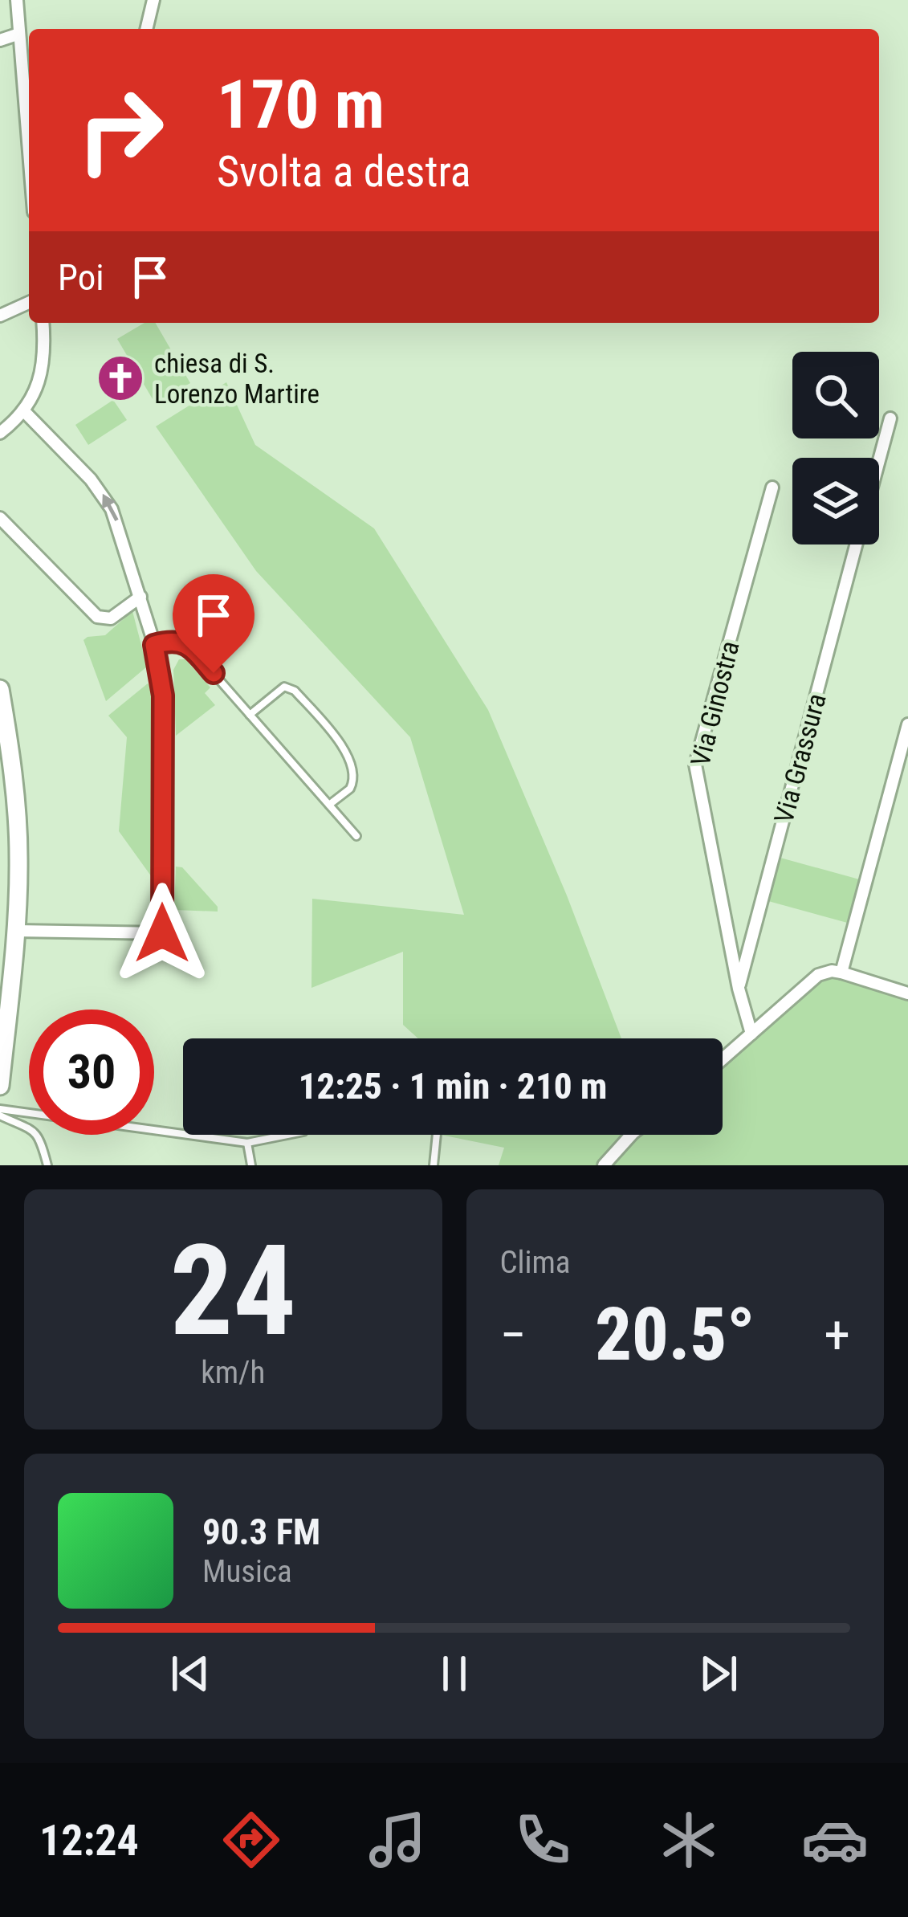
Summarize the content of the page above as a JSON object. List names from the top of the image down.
{
  "streets": {
    "street": ["Via Ginostra", "Via Grassura"]
  },
  "crossings": [
    ["Via Ginostra", "Via Grassura"]
  ],
  "places": {
    "church": ["chiesa di S. Lorenzo Martire"]
  },
  "page": {
    "turn": ["170 m", "Svolta a destra"],
    "then": "Poi",
    "limit": "30",
    "trip": "12:25 · 1 min · 210 m",
    "tile": [
      ["24", "km/h"],
      "Clima"
    ],
    "heat": ["−", "20.5°", "+"],
    "song": ["90.3 FM", "Musica"],
    "tabs": "12:24"
  }
}
